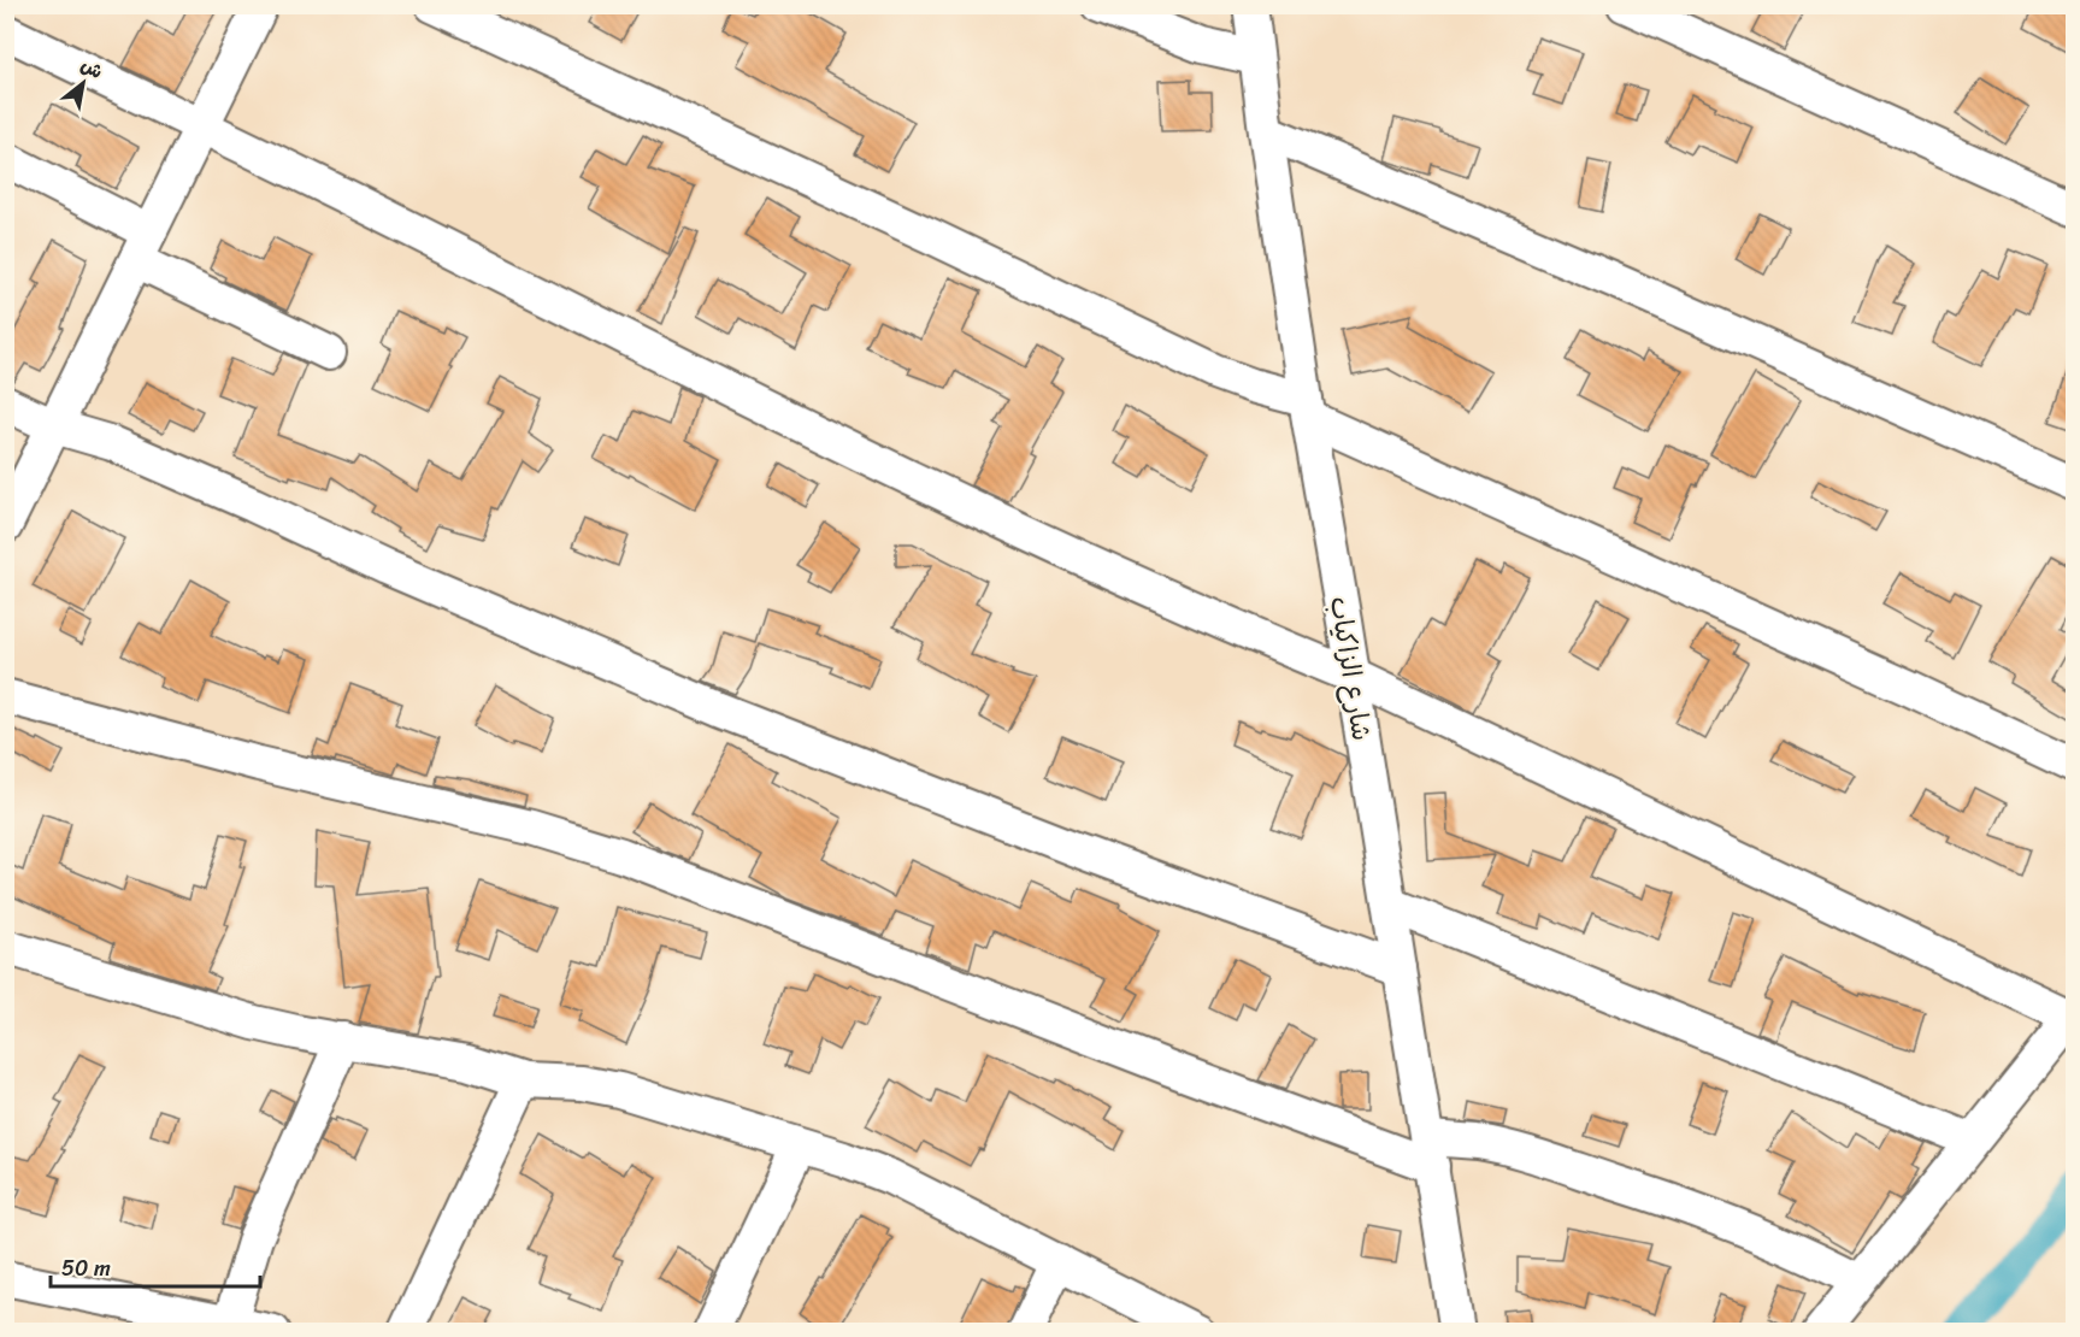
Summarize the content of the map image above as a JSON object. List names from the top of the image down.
{
  "streets": {
    "street": ["شارع الزاكياب"]
  },
  "scale_bar": "50 m",
  "north": "top right"
}
